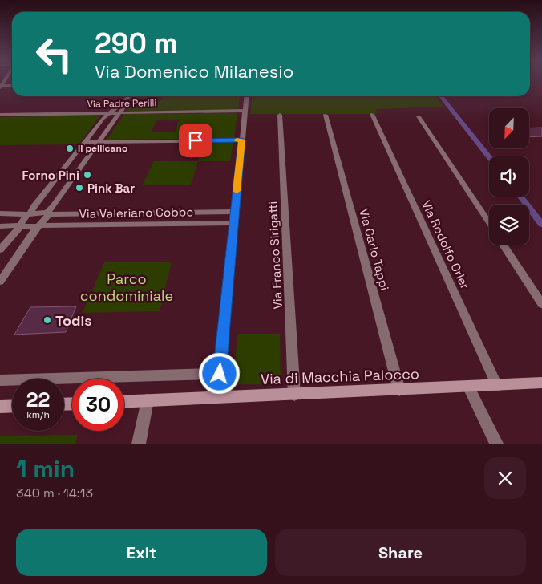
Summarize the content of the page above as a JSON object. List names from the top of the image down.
{
  "streets": {
    "street": [
      "Via Padre Perilli",
      "Via Valeriano Cobbe",
      "Via Rodolfo Orler",
      "Via Carlo Tappi",
      "Via Franco Sirigatti",
      "Via di Macchia Palocco"
    ]
  },
  "crossings": [
    ["Via Rodolfo Orler", "Via di Macchia Palocco"],
    ["Via Carlo Tappi", "Via di Macchia Palocco"],
    ["Via Franco Sirigatti", "Via di Macchia Palocco"]
  ],
  "parks": ["Parco condominiale"],
  "places": [
    "Il pellicano",
    "Forno Pini",
    "Pink Bar",
    "Todis"
  ],
  "north": "bottom left",
  "page": {
    "turn": ["290 m", "Via Domenico Milanesio"],
    "speed": "22 km/h",
    "limit": "30",
    "heading": ["1 min", "340 m · 14:13"],
    "buttons": ["Exit", "Share"]
  }
}
